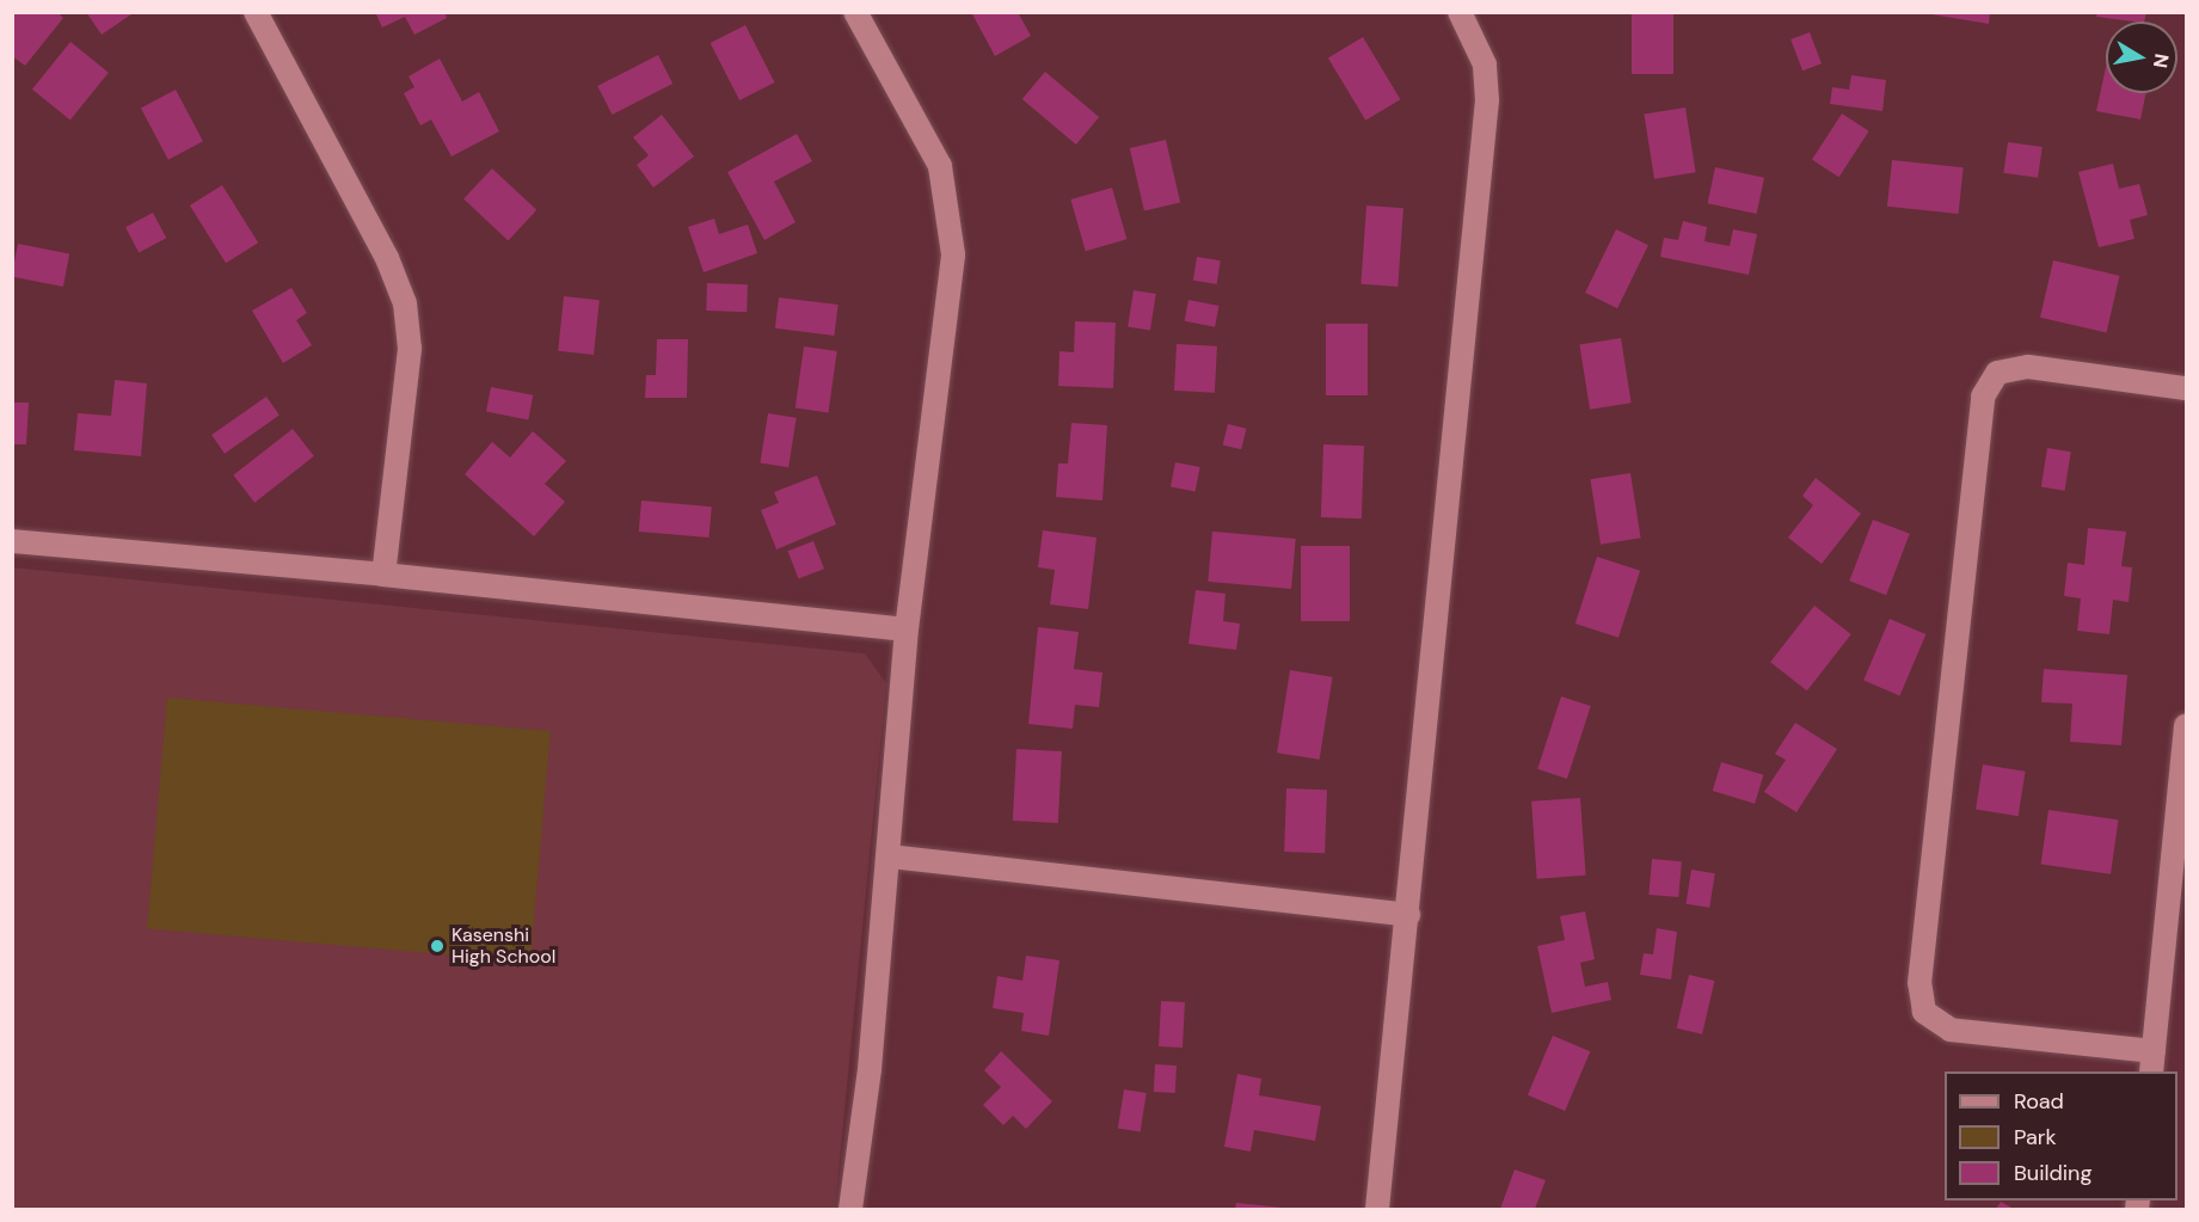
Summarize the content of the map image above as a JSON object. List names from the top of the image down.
{
  "places": ["Kasenshi High School"],
  "legend": ["Road", "Park", "Building"],
  "north": "right"
}
